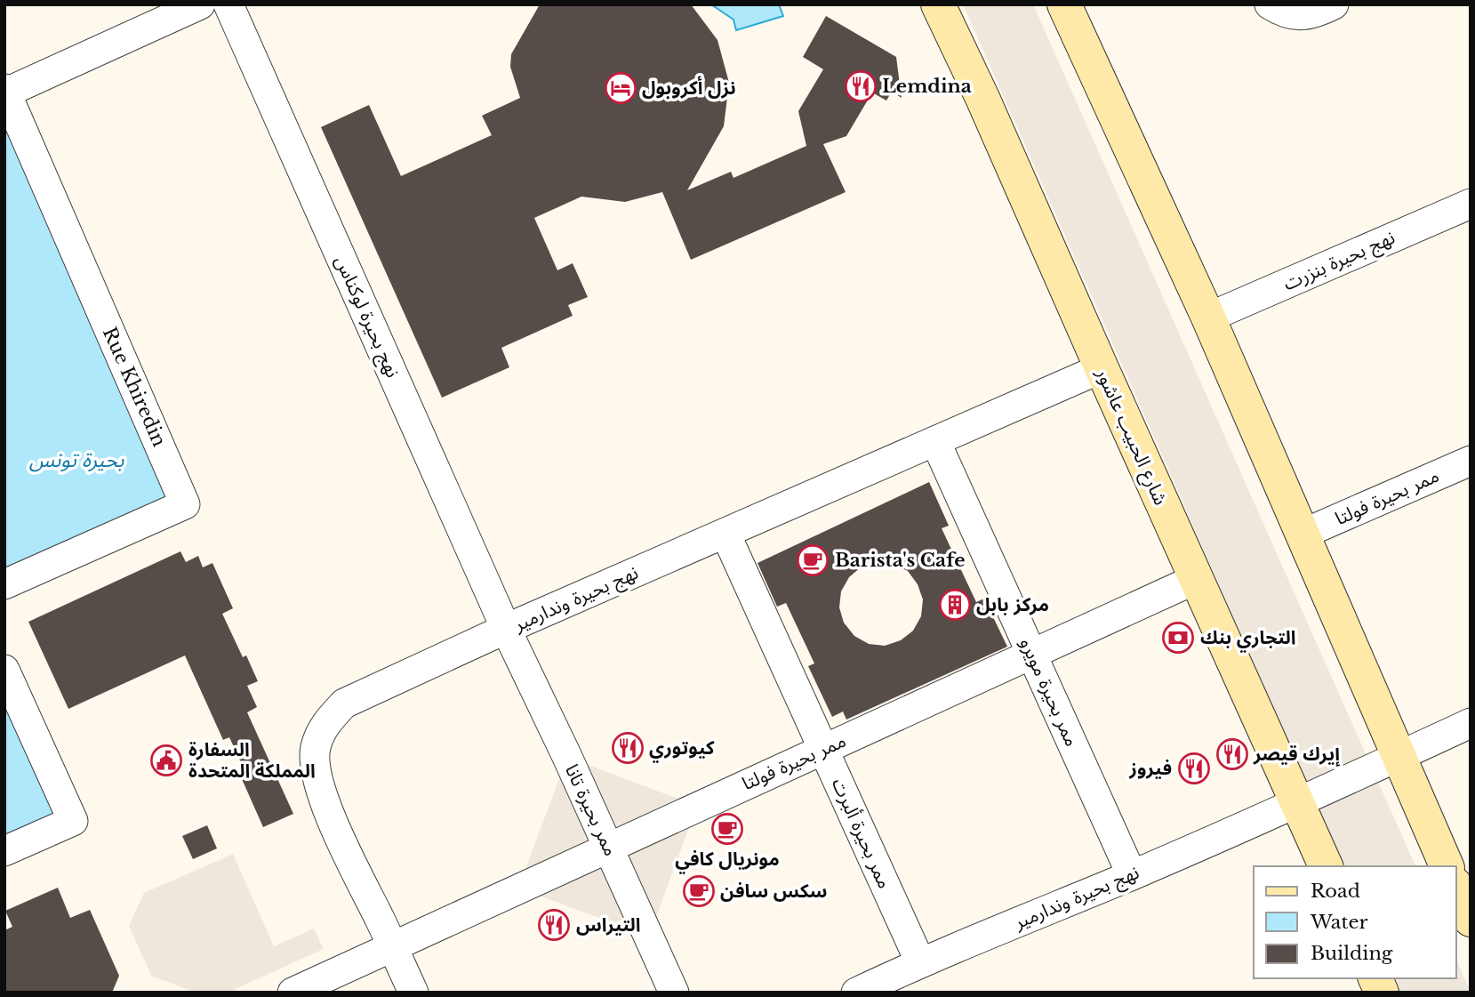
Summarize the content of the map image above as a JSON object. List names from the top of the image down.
{
  "streets": {
    "main road": ["شارع الحبيب عاشور"],
    "street": [
      "نهج بحيرة بنزرت",
      "نهج بحيرة لوكناس",
      "Rue Khiredin",
      "ممر بحيرة فولتا",
      "نهج بحيرة وندارمير",
      "ممر بحيرة مويرو",
      "ممر بحيرة تانا",
      "ممر بحيرة ألبرت"
    ]
  },
  "crossings": [
    ["نهج بحيرة لوكناس", "نهج بحيرة وندارمير"],
    ["نهج بحيرة لوكناس", "ممر بحيرة تانا"],
    ["شارع الحبيب عاشور", "ممر بحيرة فولتا"],
    ["شارع الحبيب عاشور", "نهج بحيرة وندارمير"],
    ["ممر بحيرة فولتا", "نهج بحيرة وندارمير"],
    ["ممر بحيرة فولتا", "ممر بحيرة مويرو"],
    ["ممر بحيرة فولتا", "ممر بحيرة تانا"],
    ["ممر بحيرة فولتا", "ممر بحيرة ألبرت"],
    ["نهج بحيرة وندارمير", "ممر بحيرة مويرو"],
    ["نهج بحيرة وندارمير", "ممر بحيرة تانا"],
    ["نهج بحيرة وندارمير", "ممر بحيرة ألبرت"]
  ],
  "water": ["بحيرة تونس"],
  "places": {
    "restaurant": [
      "Lemdina",
      "كيوتوري",
      "إيرك قيصر",
      "فيروز",
      "التيراس"
    ],
    "hotel": ["نزل أكروبول"],
    "cafe": ["Barista's Cafe", "مونريال كافي", "سكس سافن"],
    "building": ["مركز بابل"],
    "bank": ["التجاري بنك"],
    "public building": ["السفارة المملكة المتحدة"]
  },
  "legend": ["Road", "Water", "Building"]
}
